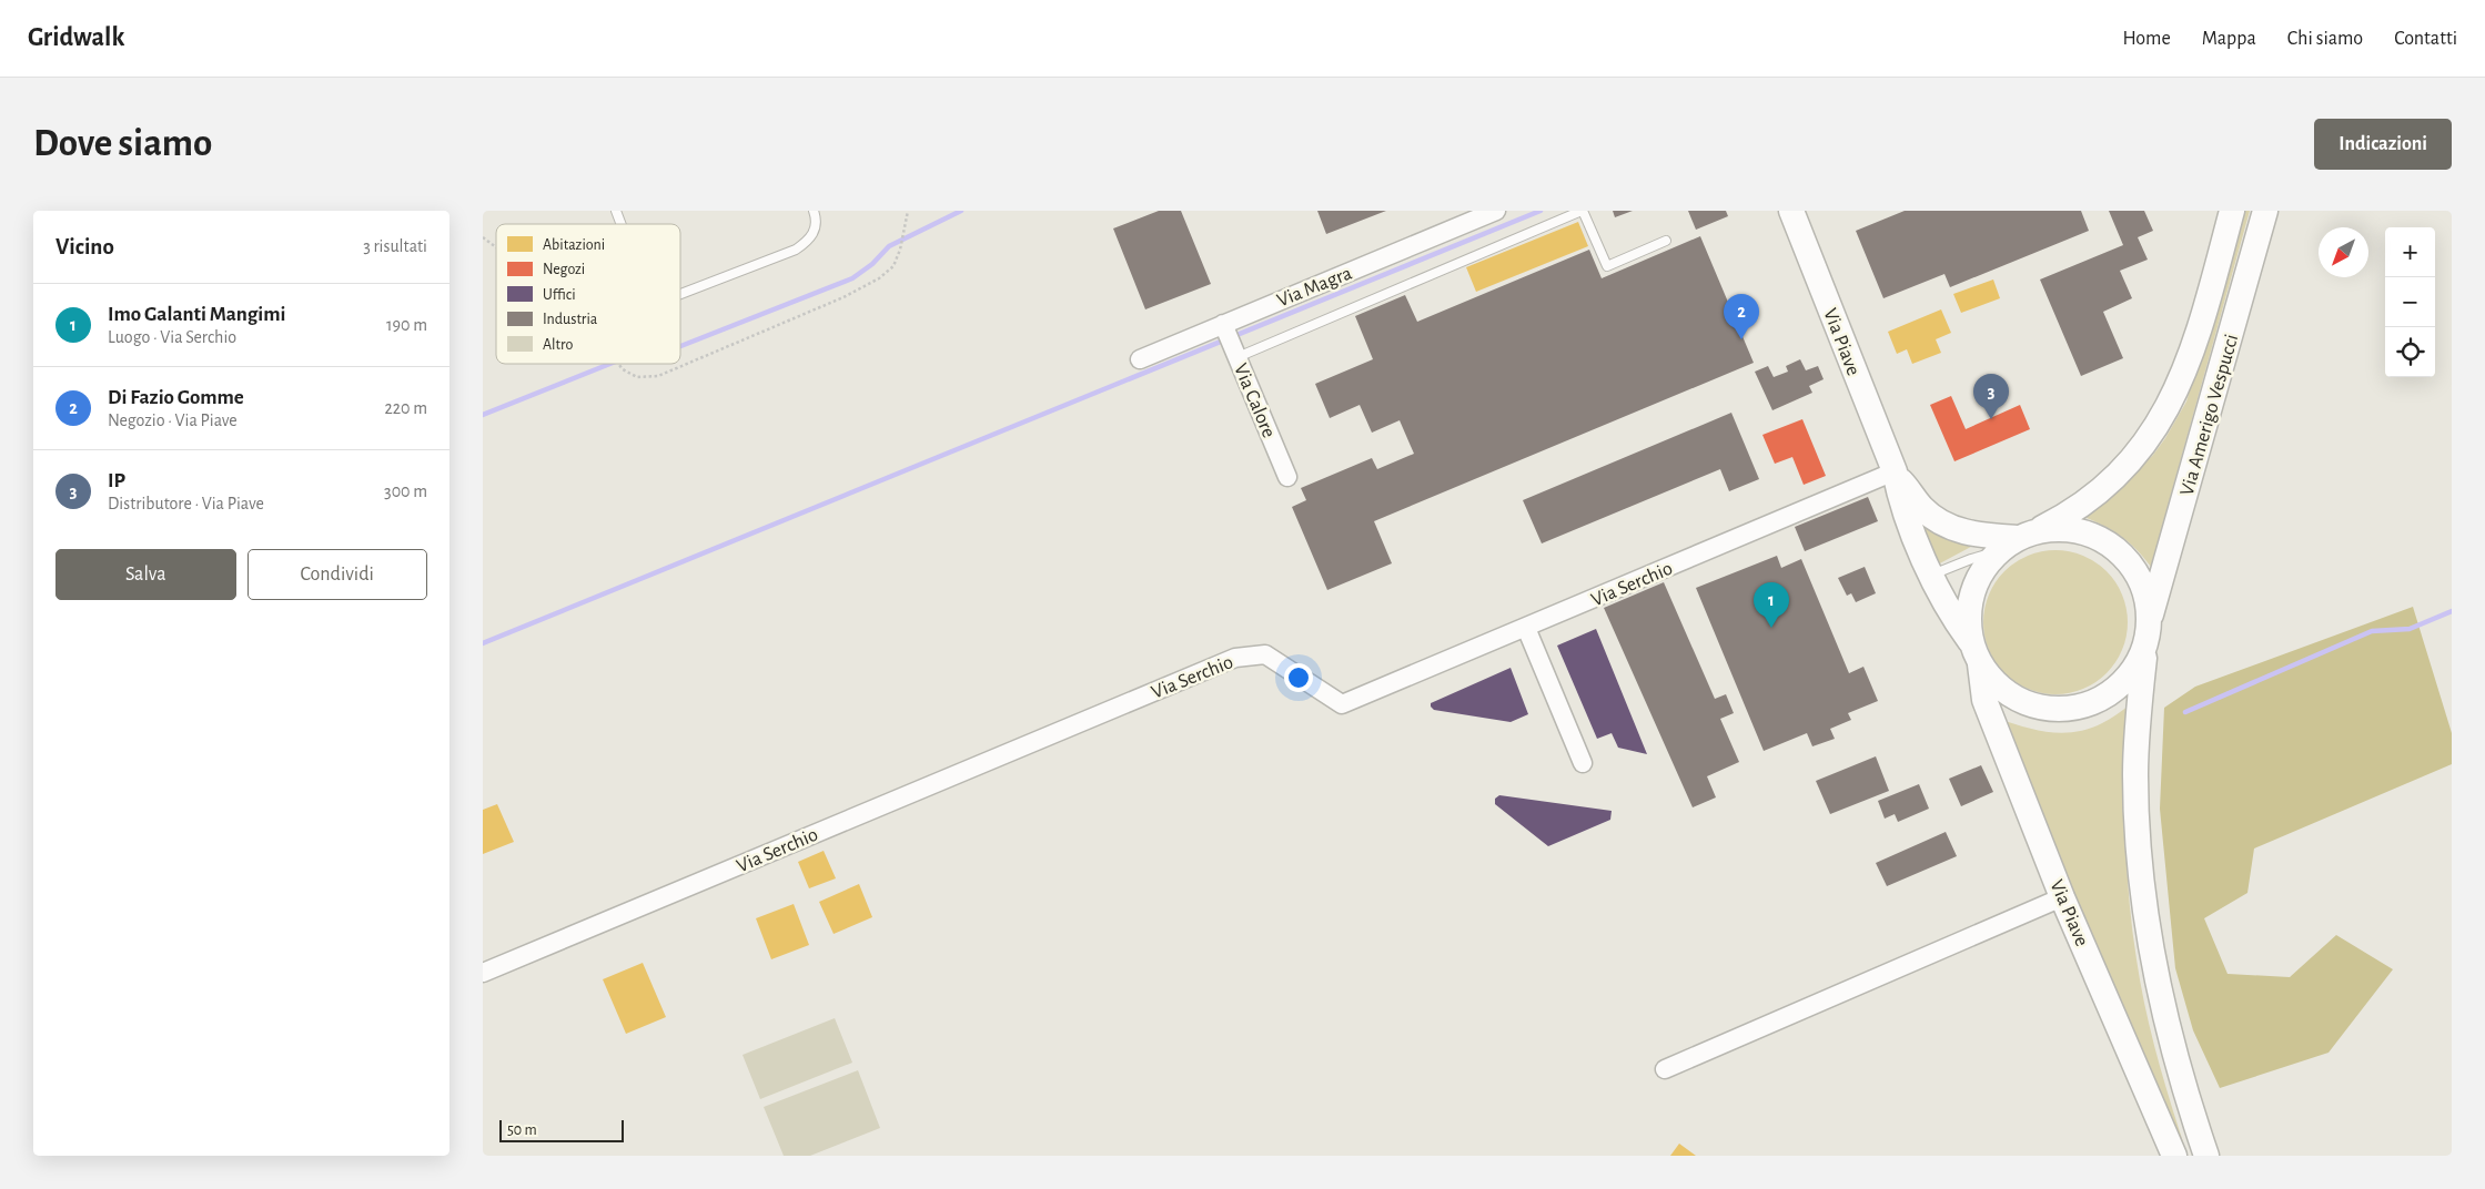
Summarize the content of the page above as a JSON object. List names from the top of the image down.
{
  "streets": {
    "main road": ["Via Piave", "Via Amerigo Vespucci"],
    "street": ["Via Magra", "Via Calore", "Via Serchio"]
  },
  "crossings": [
    ["Via Magra", "Via Calore"],
    ["Via Piave", "Via Amerigo Vespucci"],
    ["Via Piave", "Via Serchio"]
  ],
  "legend": [
    "Abitazioni",
    "Negozi",
    "Uffici",
    "Industria",
    "Altro"
  ],
  "scale_bar": "50 m",
  "north": "bottom left",
  "page": {
    "header": "Gridwalk",
    "nav": [
      "Home",
      "Mappa",
      "Chi siamo",
      "Contatti"
    ],
    "buttons": [
      "Indicazioni",
      ["Salva", "Condividi"]
    ],
    "title": "Dove siamo",
    "heading": ["Vicino", "3 risultati"],
    "map_buttons": ["+", "−"],
    "list": [
      {
        "mark": "1",
        "name": "Imo Galanti Mangimi",
        "note": "Luogo · Via Serchio",
        "value": "190 m"
      },
      {
        "mark": "2",
        "name": "Di Fazio Gomme",
        "note": "Negozio · Via Piave",
        "value": "220 m"
      },
      {
        "mark": "3",
        "name": "IP",
        "note": "Distributore · Via Piave",
        "value": "300 m"
      }
    ],
    "pins": ["2", "3", "1"],
    "scale": "50 m"
  }
}
